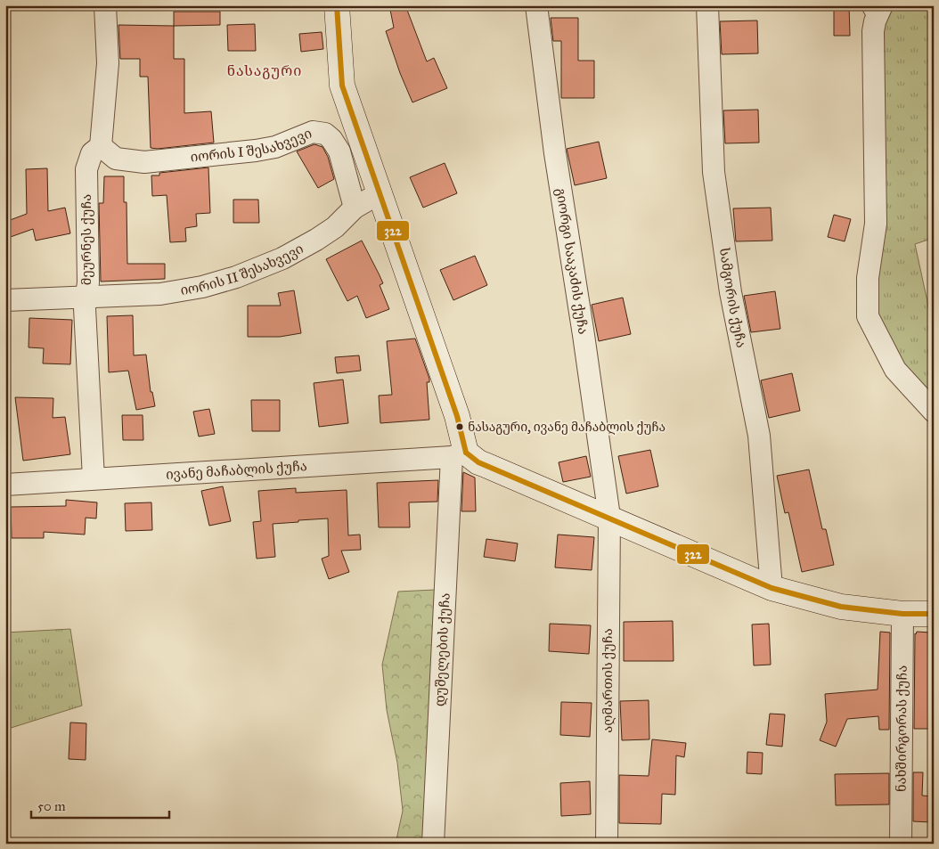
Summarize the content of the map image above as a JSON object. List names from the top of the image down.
{
  "streets": {
    "street": [
      "იორის I შესახვევი",
      "მეურნეს ქუჩა",
      "გიორგი სააკაძის ქუჩა",
      "იორის II შესახვევი",
      "სამგორის ქუჩა",
      "ივანე მაჩაბლის ქუჩა",
      "დუშელების ქუჩა",
      "აღმართის ქუჩა",
      "ნახშირგორას ქუჩა"
    ]
  },
  "crossings": [
    ["იორის I შესახვევი", "მეურნეს ქუჩა"],
    ["იორის I შესახვევი", "იორის II შესახვევი"],
    ["მეურნეს ქუჩა", "იორის II შესახვევი"],
    ["მეურნეს ქუჩა", "ივანე მაჩაბლის ქუჩა"],
    ["გიორგი სააკაძის ქუჩა", "აღმართის ქუჩა"],
    ["ივანე მაჩაბლის ქუჩა", "დუშელების ქუჩა"]
  ],
  "districts": ["ნასაგური"],
  "places": ["ნასაგური, ივანე მაჩაბლის ქუჩა"],
  "lines": ["transit line 322"],
  "scale_bar": "50 m"
}
